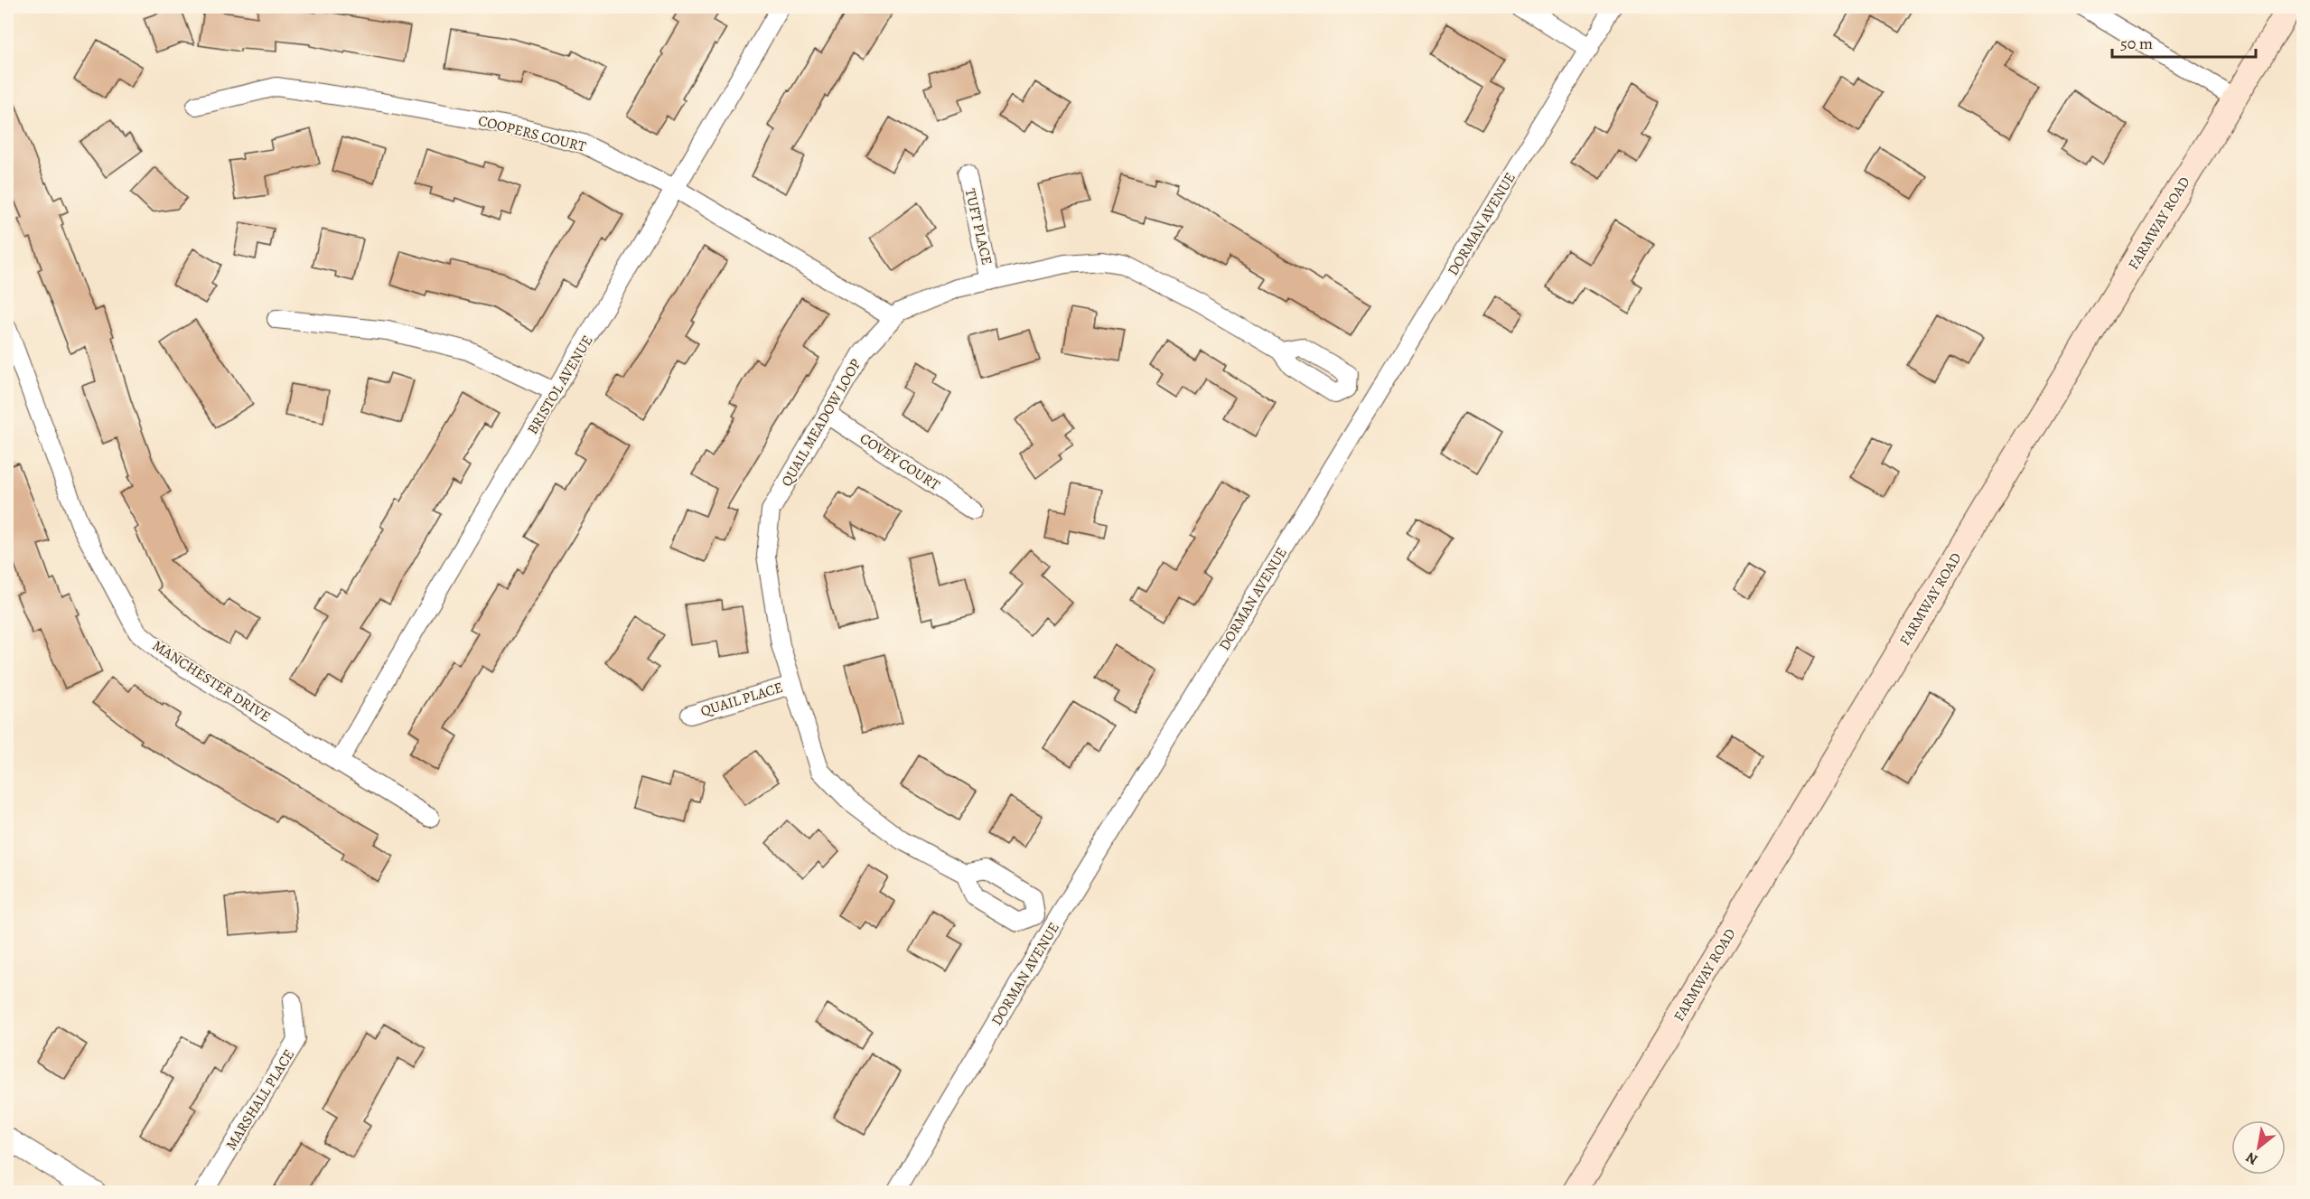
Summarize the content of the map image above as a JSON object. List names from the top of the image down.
{
  "streets": {
    "main road": ["FARMWAY ROAD"],
    "street": [
      "COOPERS COURT",
      "DORMAN AVENUE",
      "TUFT PLACE",
      "BRISTOL AVENUE",
      "QUAIL MEADOW LOOP",
      "COVEY COURT",
      "MANCHESTER DRIVE",
      "QUAIL PLACE",
      "MARSHALL PLACE"
    ]
  },
  "crossings": [
    ["COOPERS COURT", "BRISTOL AVENUE"],
    ["COOPERS COURT", "QUAIL MEADOW LOOP"],
    ["DORMAN AVENUE", "QUAIL MEADOW LOOP"],
    ["TUFT PLACE", "QUAIL MEADOW LOOP"],
    ["BRISTOL AVENUE", "MANCHESTER DRIVE"],
    ["QUAIL MEADOW LOOP", "COVEY COURT"],
    ["QUAIL MEADOW LOOP", "QUAIL PLACE"]
  ],
  "scale_bar": "50 m",
  "north": "bottom left"
}
